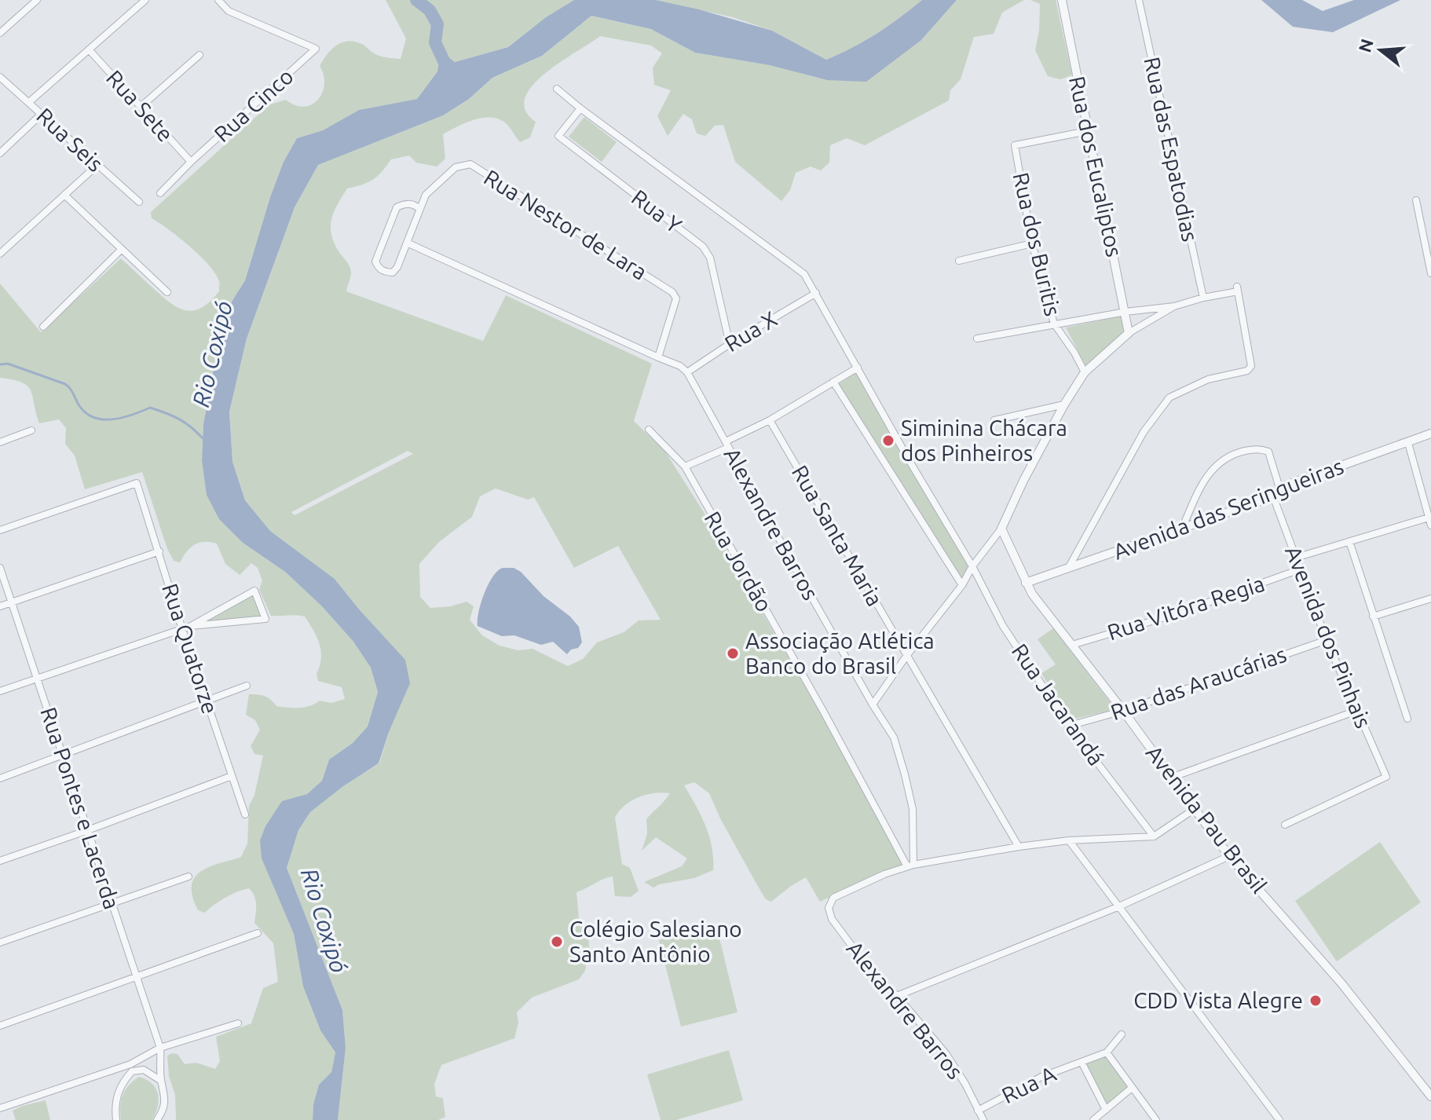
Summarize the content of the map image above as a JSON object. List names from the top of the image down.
{
  "streets": {
    "street": [
      "Rua Cinco",
      "Rua Sete",
      "Rua Seis",
      "Rua das Espatodias",
      "Rua dos Eucaliptos",
      "Rua Y",
      "Rua Nestor de Lara",
      "Rua dos Buritis",
      "Rua X",
      "Avenida das Seringueiras",
      "Alexandre Barros",
      "Rua Santa Maria",
      "Rua Jordão",
      "Rua Vitóra Regia",
      "Avenida dos Pinhais",
      "Rua Quatorze",
      "Rua das Araucárias",
      "Rua Jacarandá",
      "Rua Pontes e Lacerda",
      "Avenida Pau Brasil",
      "Rua A"
    ]
  },
  "crossings": [
    ["Rua Cinco", "Rua Sete"],
    ["Rua dos Eucaliptos", "Rua dos Buritis"],
    ["Rua Y", "Rua X"],
    ["Rua Y", "Rua Jacarandá"],
    ["Rua X", "Alexandre Barros"],
    ["Rua X", "Rua Jacarandá"],
    ["Avenida das Seringueiras", "Avenida dos Pinhais"],
    ["Avenida das Seringueiras", "Avenida Pau Brasil"],
    ["Alexandre Barros", "Rua Jordão"],
    ["Alexandre Barros", "Rua A"],
    ["Rua Vitóra Regia", "Avenida dos Pinhais"],
    ["Rua Vitóra Regia", "Avenida Pau Brasil"],
    ["Avenida dos Pinhais", "Rua das Araucárias"],
    ["Rua das Araucárias", "Rua Jacarandá"],
    ["Rua das Araucárias", "Avenida Pau Brasil"]
  ],
  "water": ["Rio Coxipó"],
  "places": [
    "Siminina Chácara dos Pinheiros",
    "Associação Atlética Banco do Brasil",
    "Colégio Salesiano Santo Antônio",
    "CDD Vista Alegre"
  ],
  "north": "left"
}
